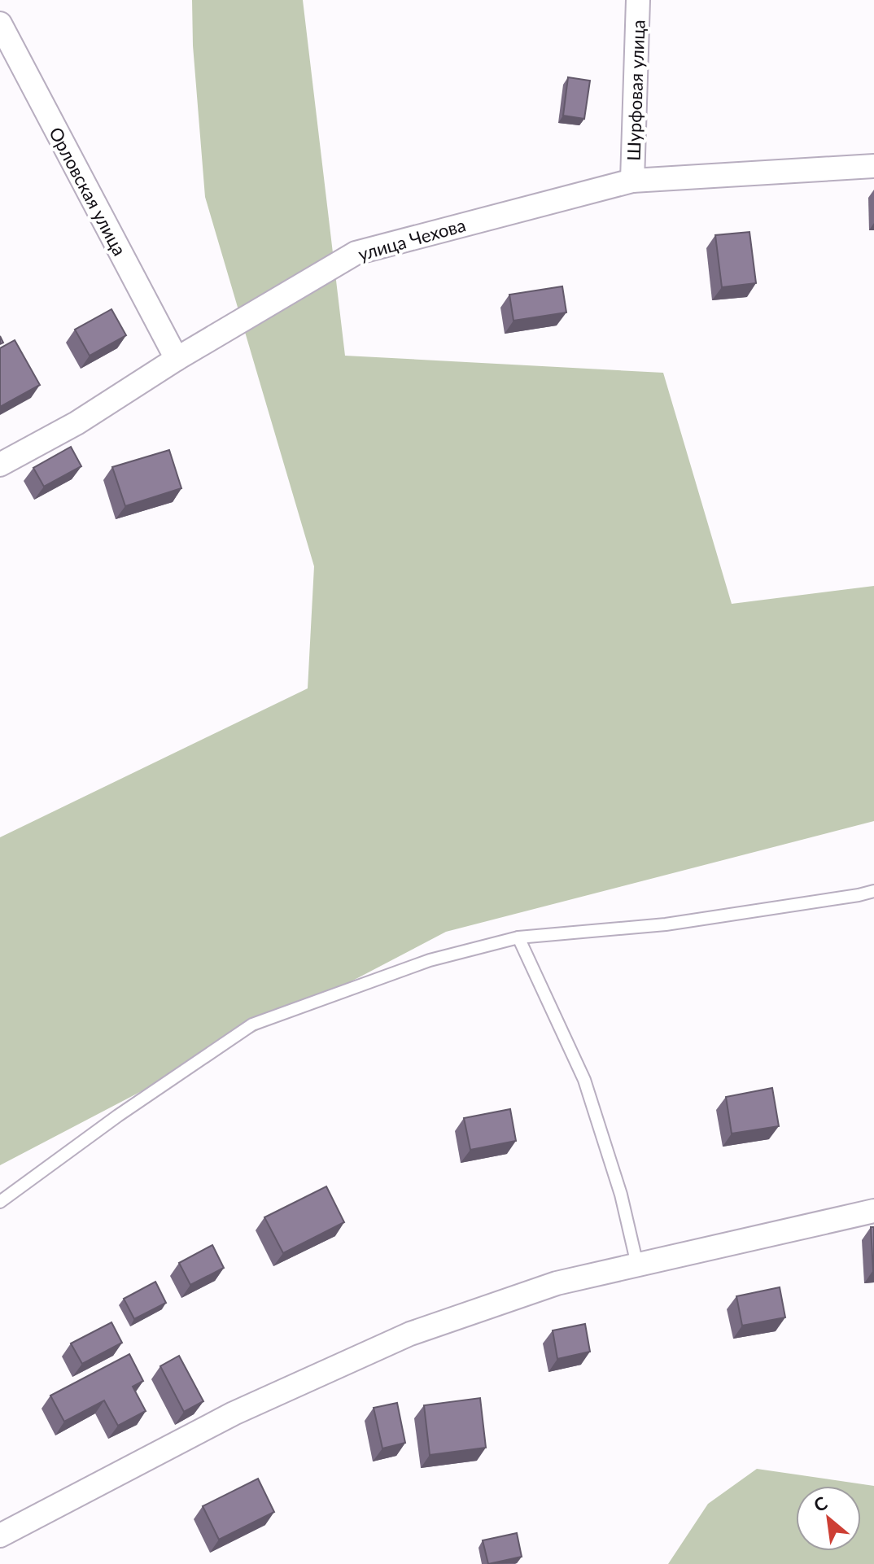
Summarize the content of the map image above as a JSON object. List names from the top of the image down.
{
  "streets": {
    "street": ["Шурфовая улица", "Орловская улица", "улица Чехова"]
  },
  "crossings": [
    ["Шурфовая улица", "улица Чехова"],
    ["Орловская улица", "улица Чехова"]
  ],
  "north": "top left"
}
